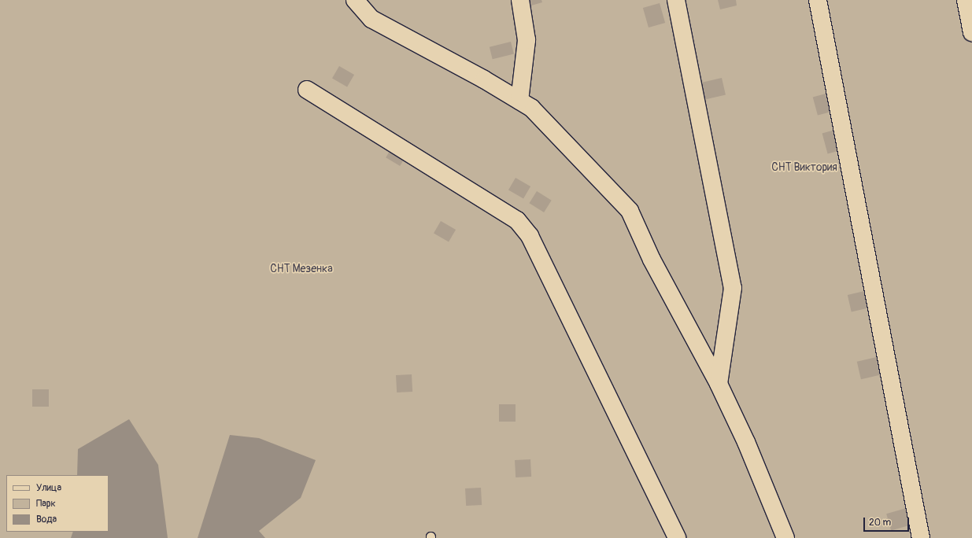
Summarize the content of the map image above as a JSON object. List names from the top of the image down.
{
  "parks": ["СНТ Виктория", "СНТ Мезенка"],
  "legend": ["Улица", "Парк", "Вода"],
  "scale_bar": "20 m"
}
